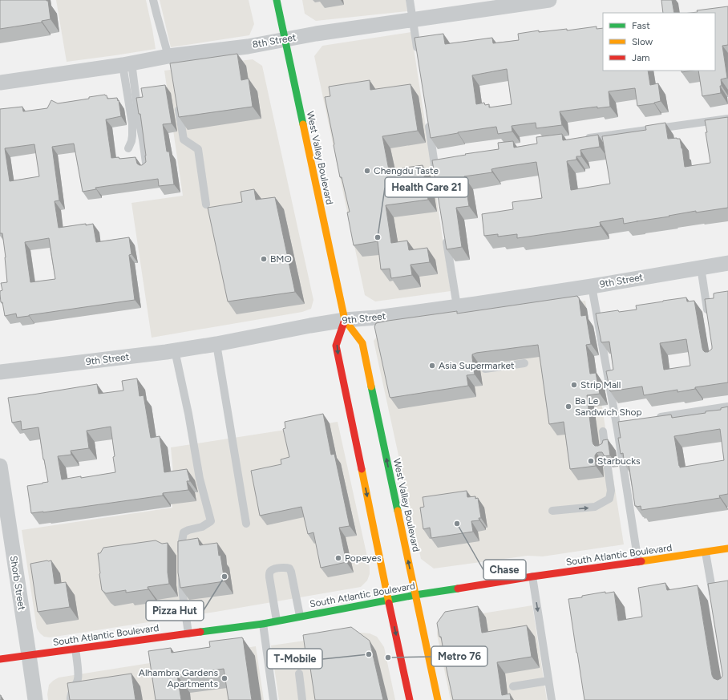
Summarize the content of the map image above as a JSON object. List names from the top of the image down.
{
  "streets": {
    "main road": ["West Valley Boulevard", "South Atlantic Boulevard"],
    "street": ["8th Street", "9th Street", "Shorb Street"]
  },
  "crossings": [
    ["8th Street", "West Valley Boulevard"],
    ["West Valley Boulevard", "9th Street"],
    ["West Valley Boulevard", "South Atlantic Boulevard"],
    ["South Atlantic Boulevard", "Shorb Street"]
  ],
  "places": [
    "Chengdu Taste",
    "Health Care 21",
    "BMO",
    "Asia Supermarket",
    "Strip Mall",
    "Ba Le Sandwich Shop",
    "Starbucks",
    "Chase",
    "Popeyes",
    "Pizza Hut",
    "T-Mobile",
    "Metro 76",
    "Alhambra Gardens Apartments"
  ],
  "legend": ["Fast", "Slow", "Jam"]
}
